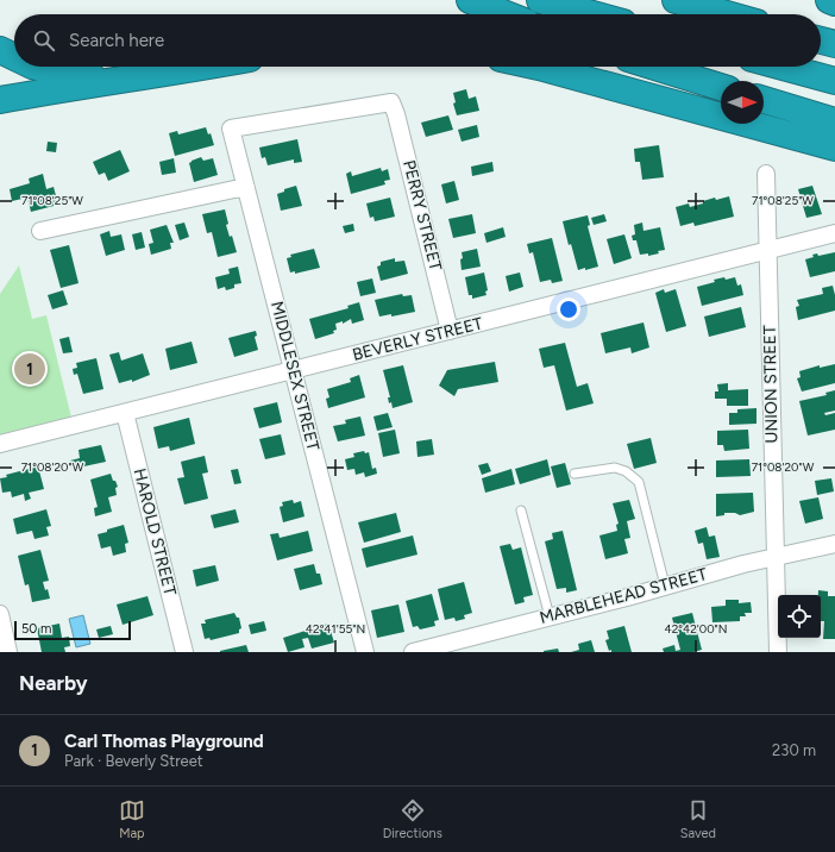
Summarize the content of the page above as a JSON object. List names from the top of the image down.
{
  "streets": {
    "street": [
      "PERRY STREET",
      "BEVERLY STREET",
      "MIDDLESEX STREET",
      "UNION STREET",
      "HAROLD STREET",
      "MARBLEHEAD STREET"
    ]
  },
  "crossings": [
    ["PERRY STREET", "BEVERLY STREET"],
    ["PERRY STREET", "MIDDLESEX STREET"],
    ["BEVERLY STREET", "MIDDLESEX STREET"],
    ["BEVERLY STREET", "UNION STREET"],
    ["BEVERLY STREET", "HAROLD STREET"],
    ["UNION STREET", "MARBLEHEAD STREET"]
  ],
  "scale_bar": "50 m",
  "north": "right",
  "page": {
    "search": "Search here",
    "pins": "1",
    "scale": "50 m",
    "heading": "Nearby",
    "list": [
      {
        "mark": "1",
        "name": "Carl Thomas Playground",
        "note": "Park · Beverly Street",
        "value": "230 m"
      }
    ],
    "nav": ["Map", "Directions", "Saved"]
  },
  "coordinates": [
    "71°08'25\"W",
    "71°08'20\"W",
    "42°41'55\"N",
    "42°42'00\"N"
  ]
}
